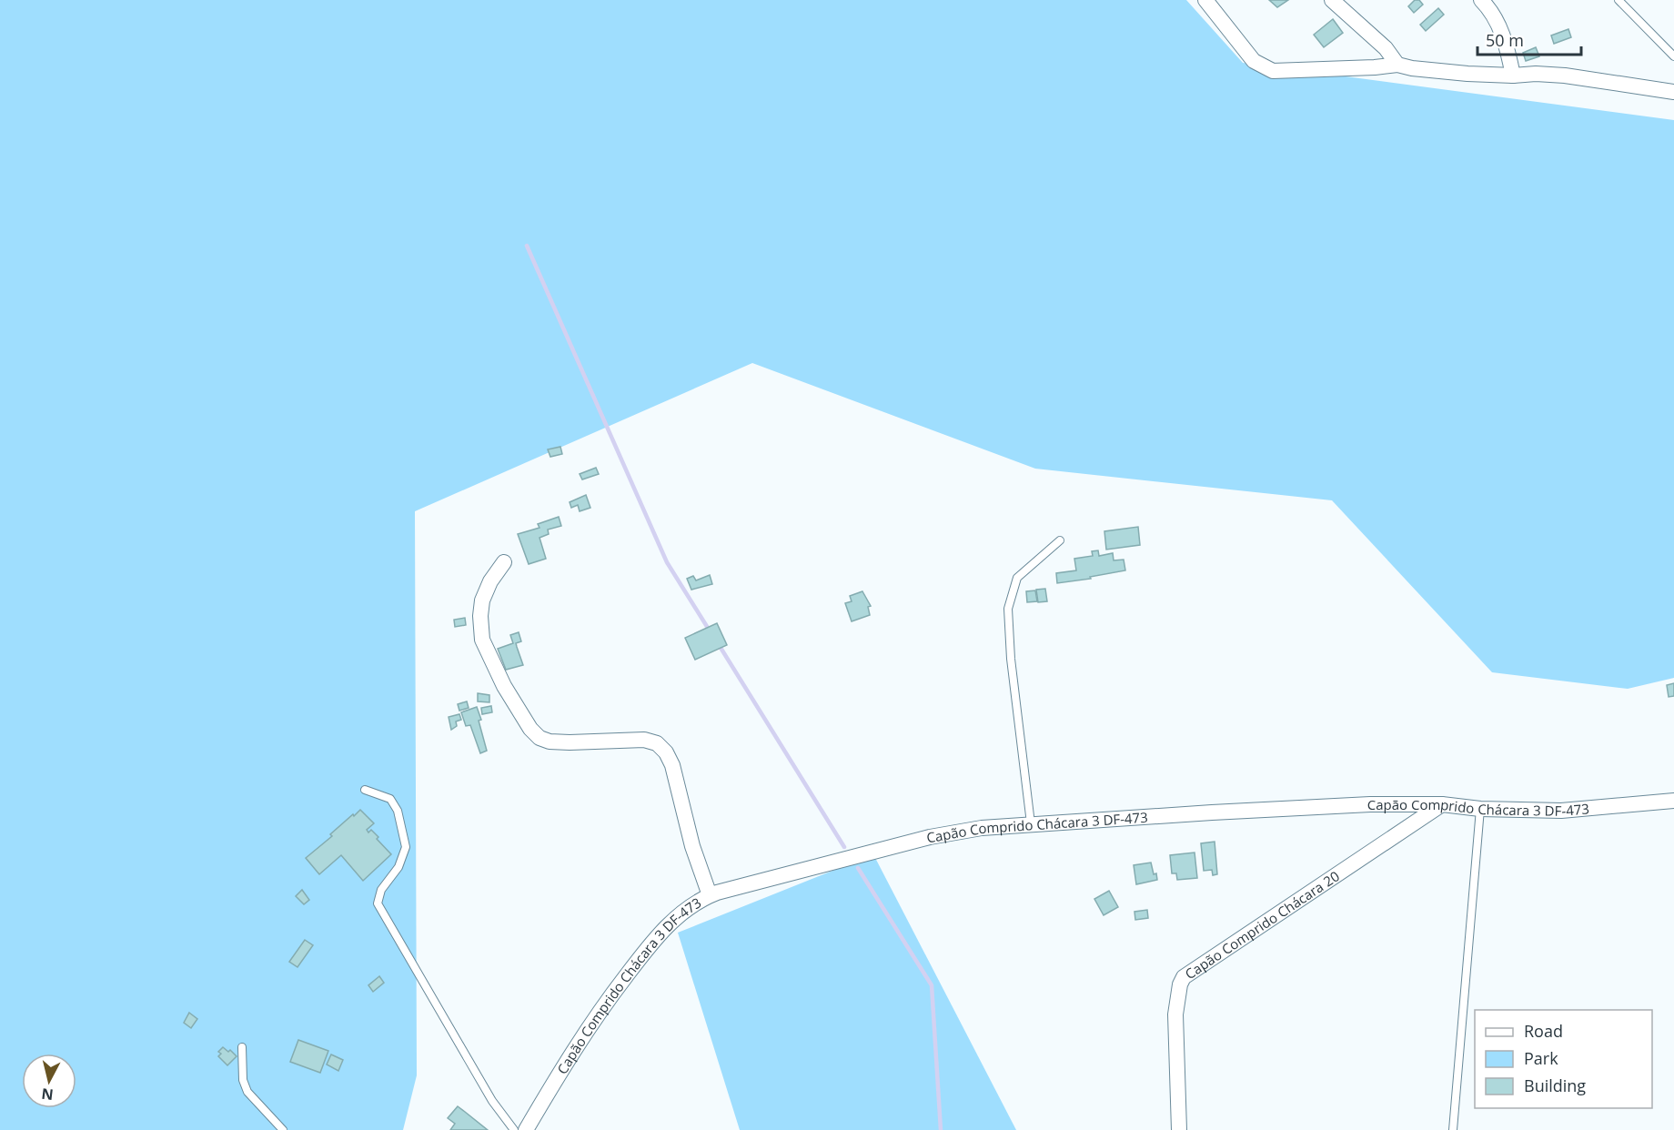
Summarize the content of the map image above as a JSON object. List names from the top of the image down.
{
  "streets": {
    "street": ["Capão Comprido Chácara 3 DF-473", "Capão Comprido Chácara 20"]
  },
  "crossings": [
    ["Capão Comprido Chácara 3 DF-473", "Capão Comprido Chácara 20"]
  ],
  "legend": ["Road", "Park", "Building"],
  "scale_bar": "50 m",
  "north": "bottom"
}
